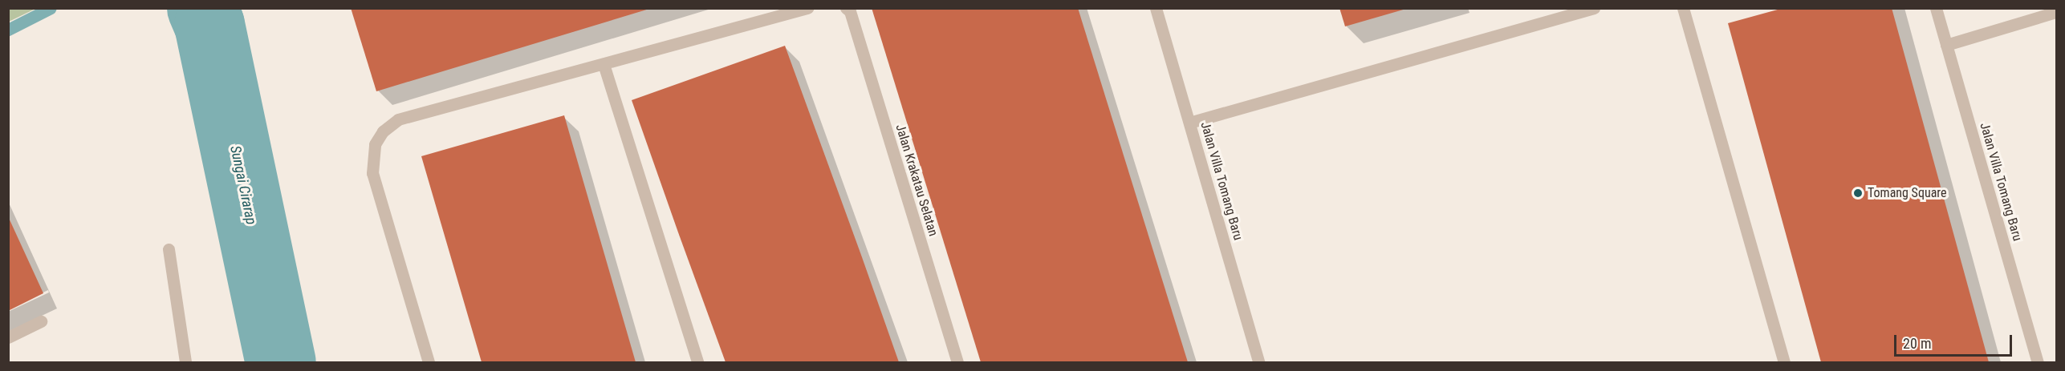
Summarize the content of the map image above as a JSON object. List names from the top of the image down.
{
  "streets": {
    "street": ["Jalan Krakatau Selatan", "Jalan Villa Tomang Baru"]
  },
  "water": ["Sungai Cirarap"],
  "places": ["Tomang Square"],
  "scale_bar": "20 m"
}
